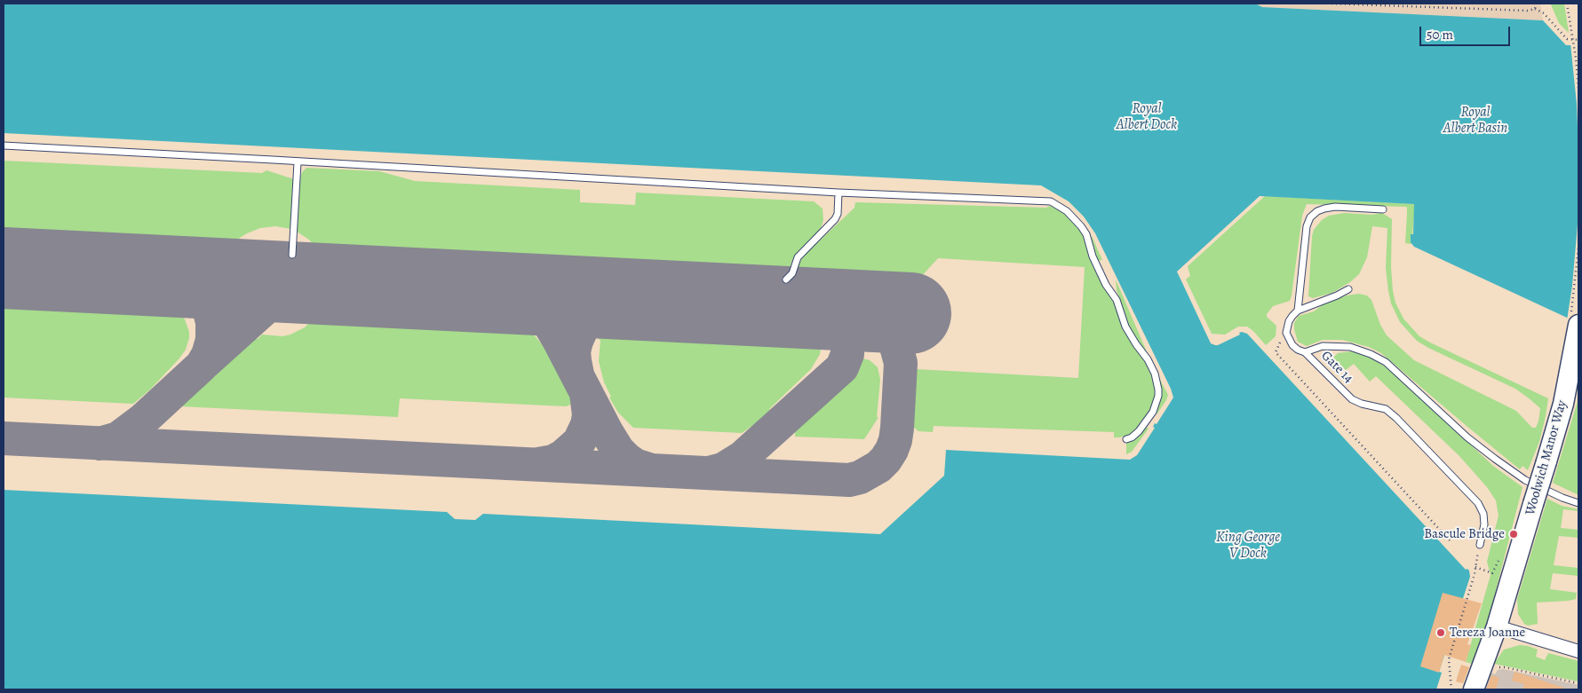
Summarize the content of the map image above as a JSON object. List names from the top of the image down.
{
  "streets": {
    "highway": ["Woolwich Manor Way"],
    "lane": ["Gate 14"]
  },
  "water": ["Royal Albert Dock", "Royal Albert Basin", "King George V Dock"],
  "places": ["Bascule Bridge", "Tereza Joanne"],
  "scale_bar": "50 m"
}
